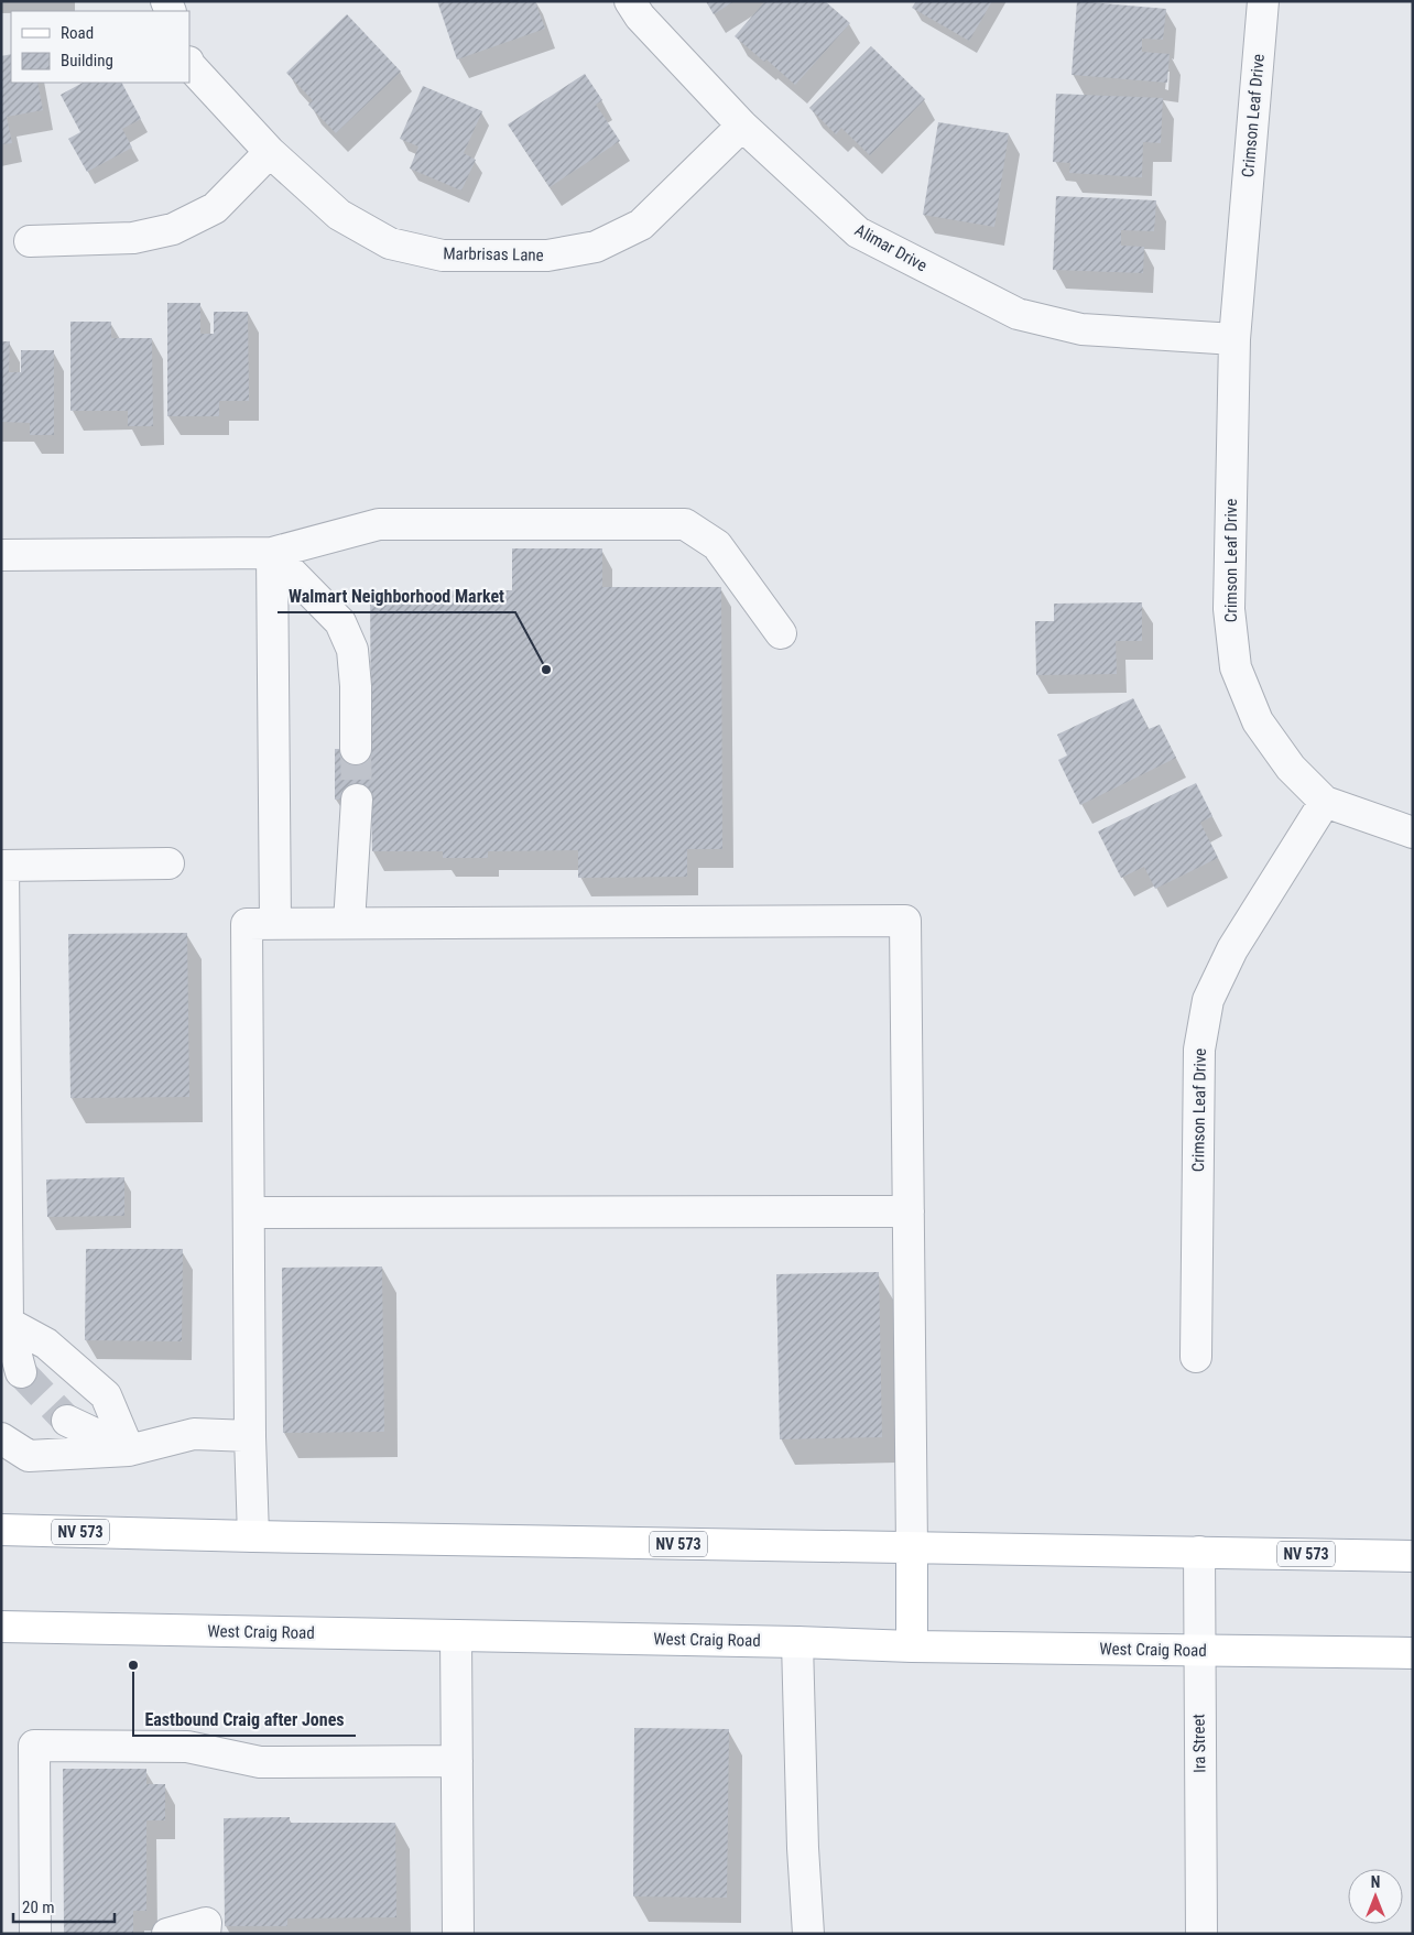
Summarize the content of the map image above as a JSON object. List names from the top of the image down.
{
  "streets": {
    "main road": ["NV 573", "West Craig Road"],
    "street": [
      "Crimson Leaf Drive",
      "Alimar Drive",
      "Marbrisas Lane",
      "Ira Street"
    ]
  },
  "crossings": [
    ["Crimson Leaf Drive", "Alimar Drive"],
    ["Alimar Drive", "Marbrisas Lane"],
    ["NV 573", "Ira Street"],
    ["West Craig Road", "Ira Street"]
  ],
  "places": ["Walmart Neighborhood Market", "Eastbound Craig after Jones"],
  "legend": ["Road", "Building"],
  "scale_bar": "20 m",
  "north": "top"
}
